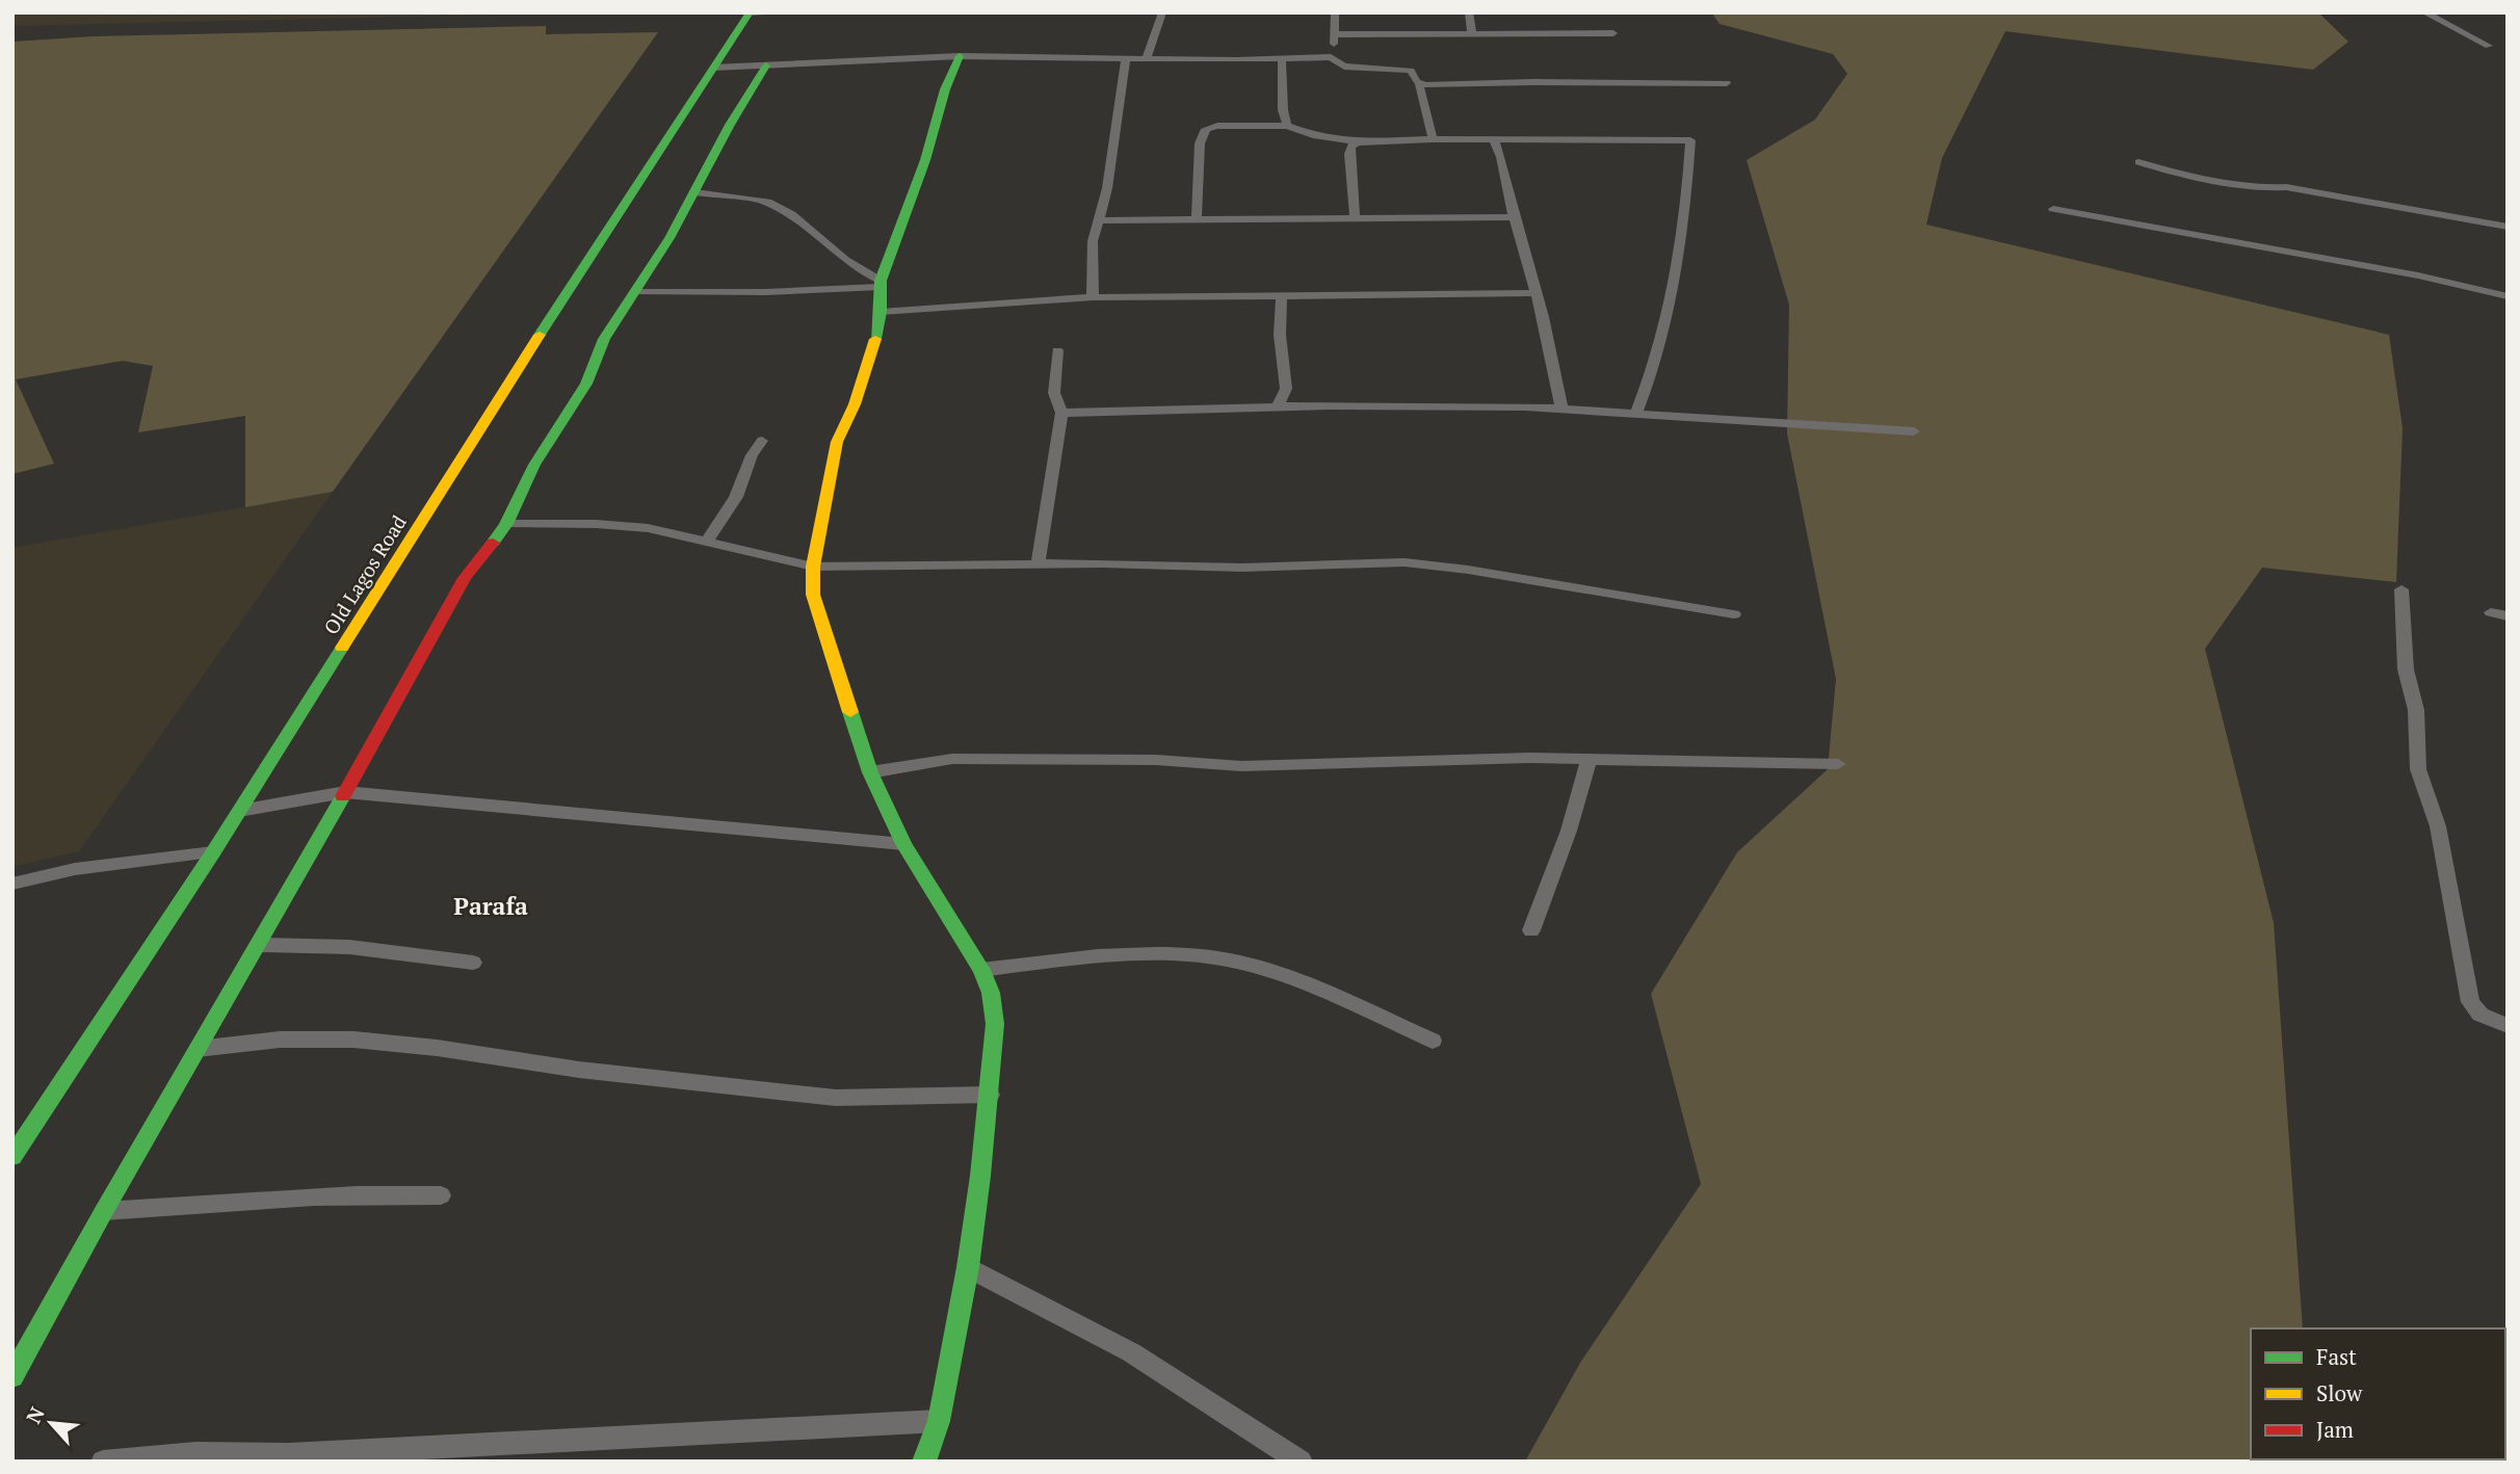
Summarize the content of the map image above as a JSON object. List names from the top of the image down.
{
  "streets": {
    "street": ["Old Lagos Road"]
  },
  "districts": ["Parafa"],
  "legend": ["Fast", "Slow", "Jam"],
  "north": "top left"
}
